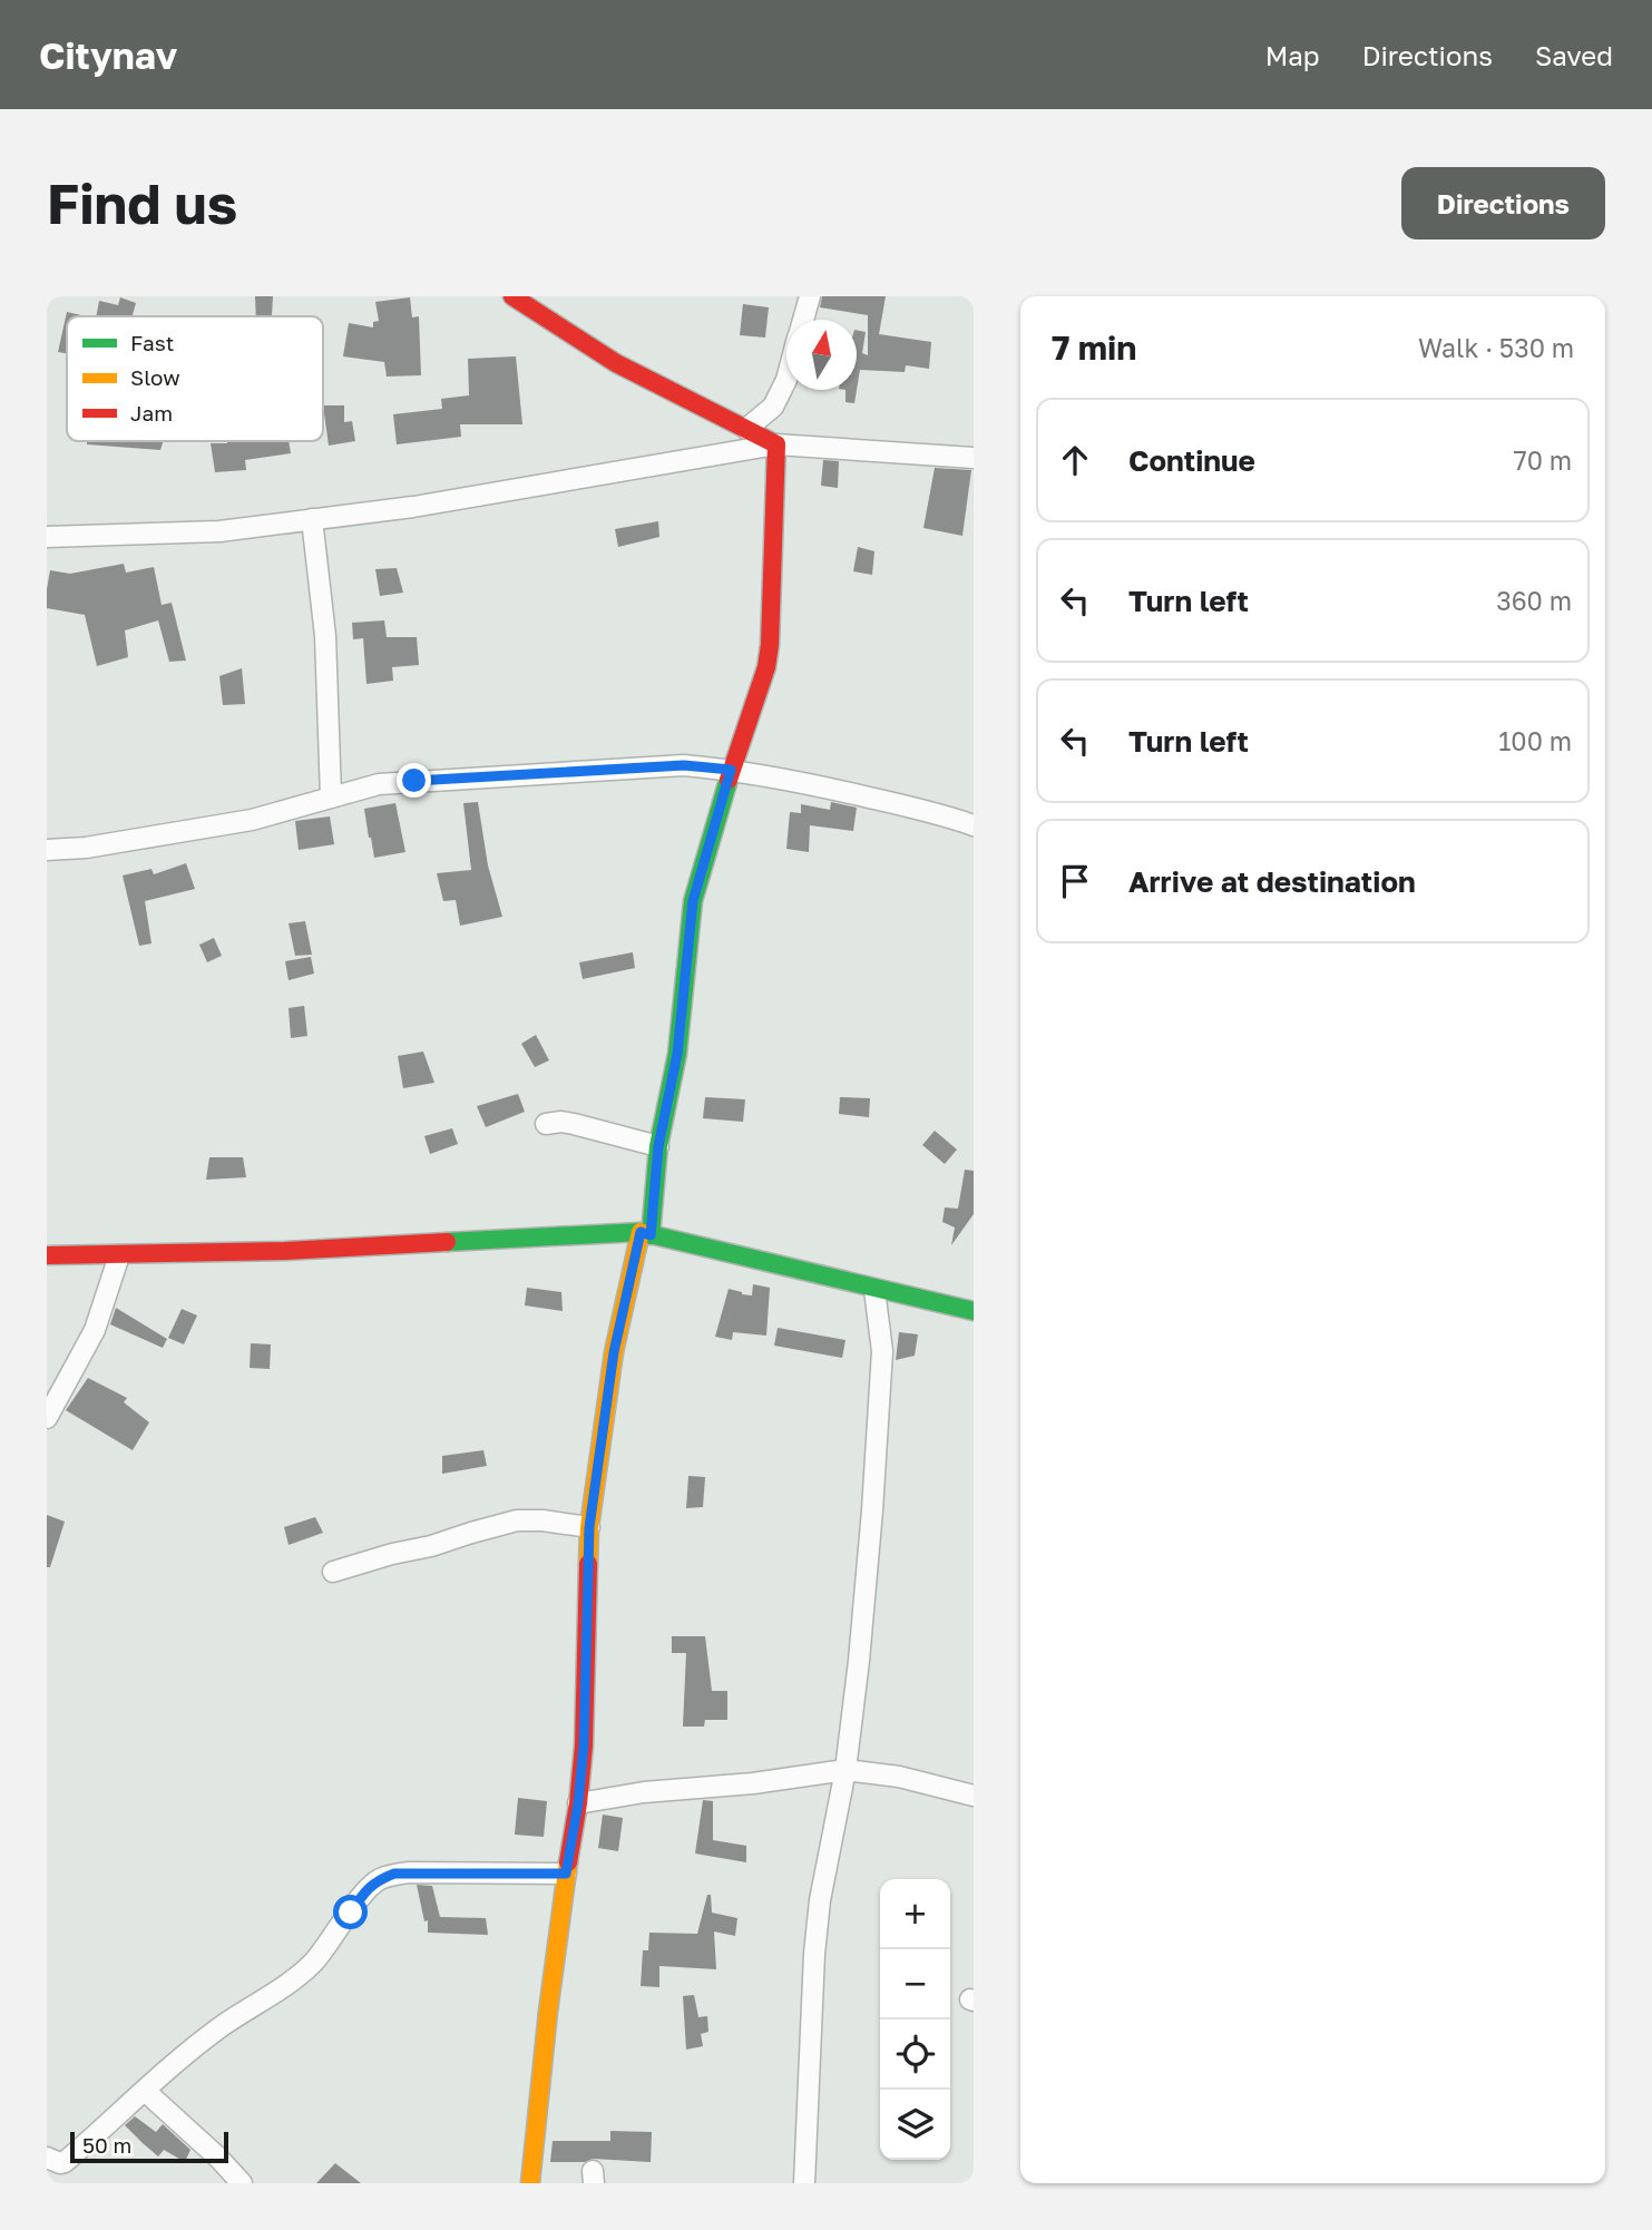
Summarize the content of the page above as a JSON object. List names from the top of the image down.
{
  "legend": ["Fast", "Slow", "Jam"],
  "scale_bar": "50 m",
  "north": "top",
  "page": {
    "header": "Citynav",
    "nav": ["Map", "Directions", "Saved"],
    "buttons": "Directions",
    "title": "Find us",
    "heading": ["7 min", "Walk · 530 m"],
    "list": [
      ["Continue", "70 m"],
      ["Turn left", "360 m"],
      ["Turn left", "100 m"],
      "Arrive at destination"
    ],
    "map_buttons": ["+", "−"],
    "scale": "50 m"
  }
}
